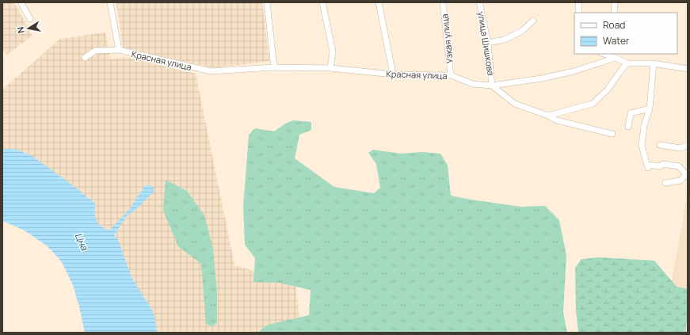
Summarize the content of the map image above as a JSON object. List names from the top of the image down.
{
  "streets": {
    "street": ["Узкая улица", "улица Шишкова", "Красная улица"]
  },
  "crossings": [
    ["Узкая улица", "Красная улица"],
    ["улица Шишкова", "Красная улица"]
  ],
  "water": ["Цна"],
  "legend": ["Road", "Water"],
  "north": "left"
}
